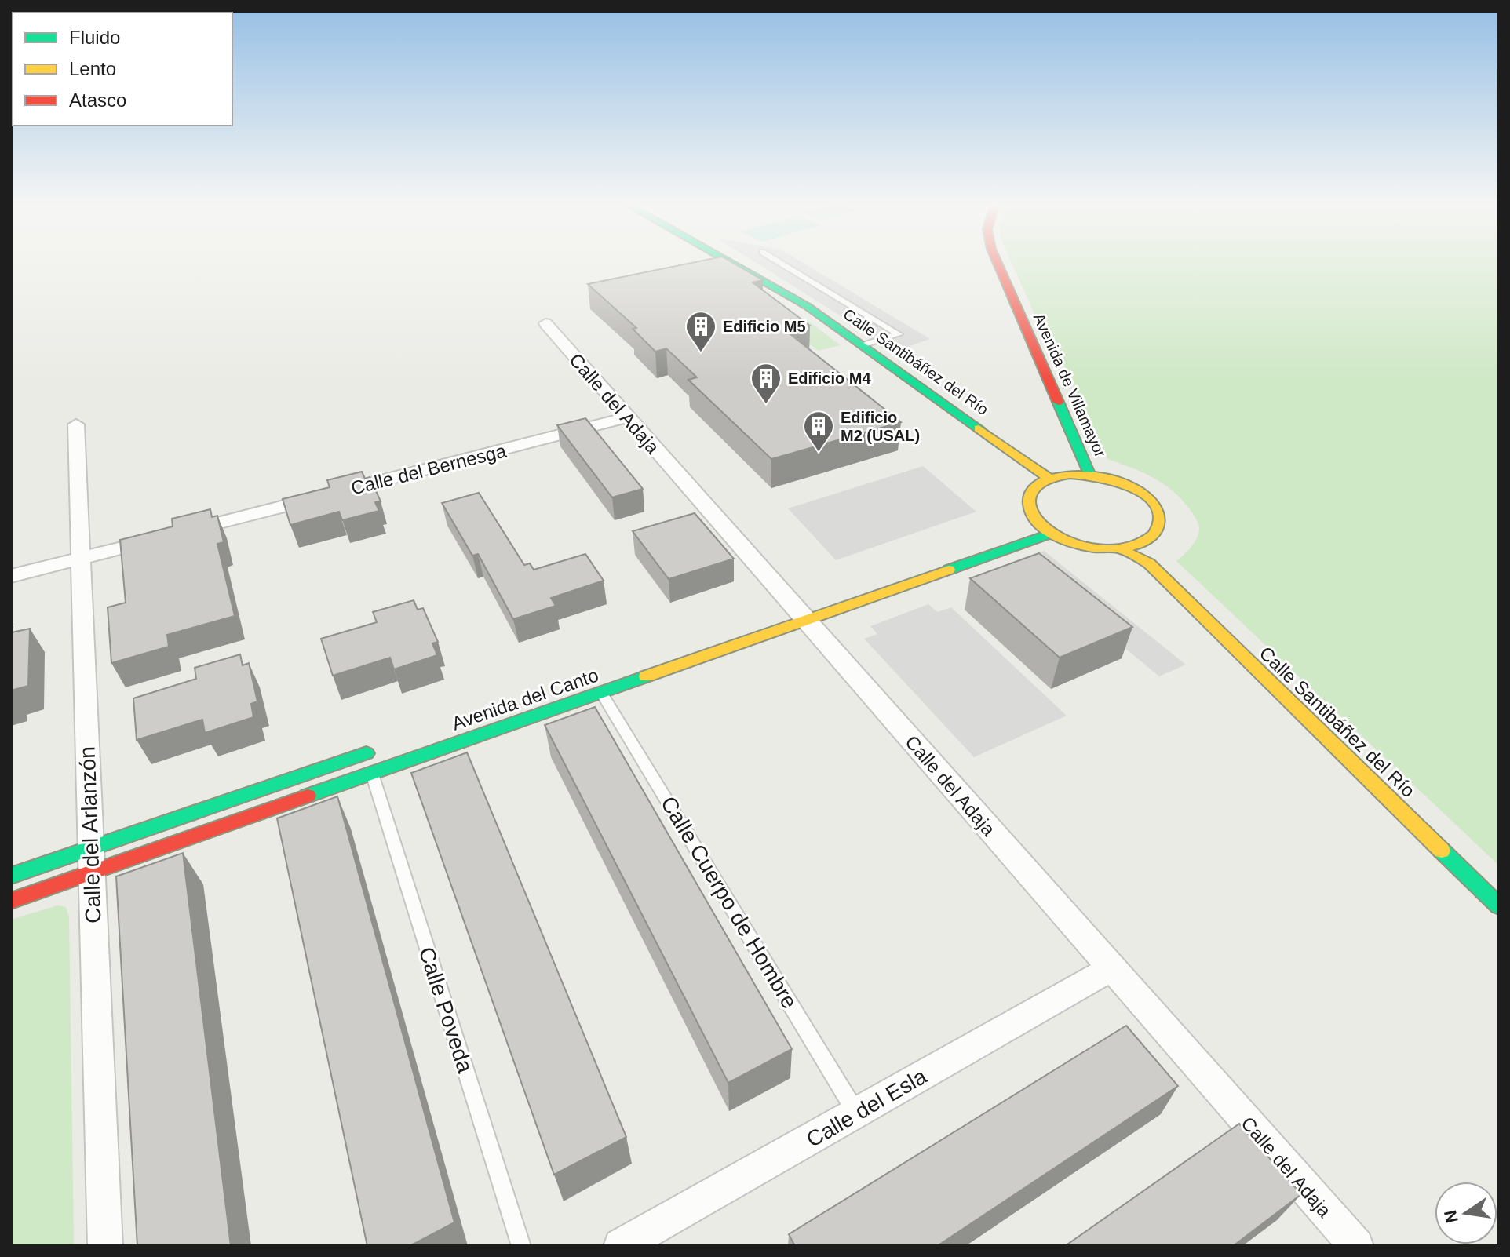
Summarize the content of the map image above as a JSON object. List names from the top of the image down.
{
  "streets": {
    "main road": ["Calle Santibáñez del Río", "Avenida de Villamayor", "Avenida del Canto"],
    "street": [
      "Calle del Adaja",
      "Calle del Bernesga",
      "Calle del Arlanzón",
      "Calle del Esla"
    ],
    "lane": ["Calle Cuerpo de Hombre", "Calle Poveda"]
  },
  "crossings": [
    ["Calle del Adaja", "Calle del Bernesga"],
    ["Calle del Adaja", "Avenida del Canto"],
    ["Calle del Adaja", "Calle del Esla"],
    ["Calle del Bernesga", "Calle del Arlanzón"],
    ["Avenida del Canto", "Calle del Arlanzón"],
    ["Avenida del Canto", "Calle Cuerpo de Hombre"],
    ["Avenida del Canto", "Calle Poveda"],
    ["Calle Cuerpo de Hombre", "Calle del Esla"]
  ],
  "places": {
    "building": ["Edificio M5", "Edificio M4", "Edificio M2 (USAL)"]
  },
  "legend": ["Fluido", "Lento", "Atasco"],
  "north": "left"
}
